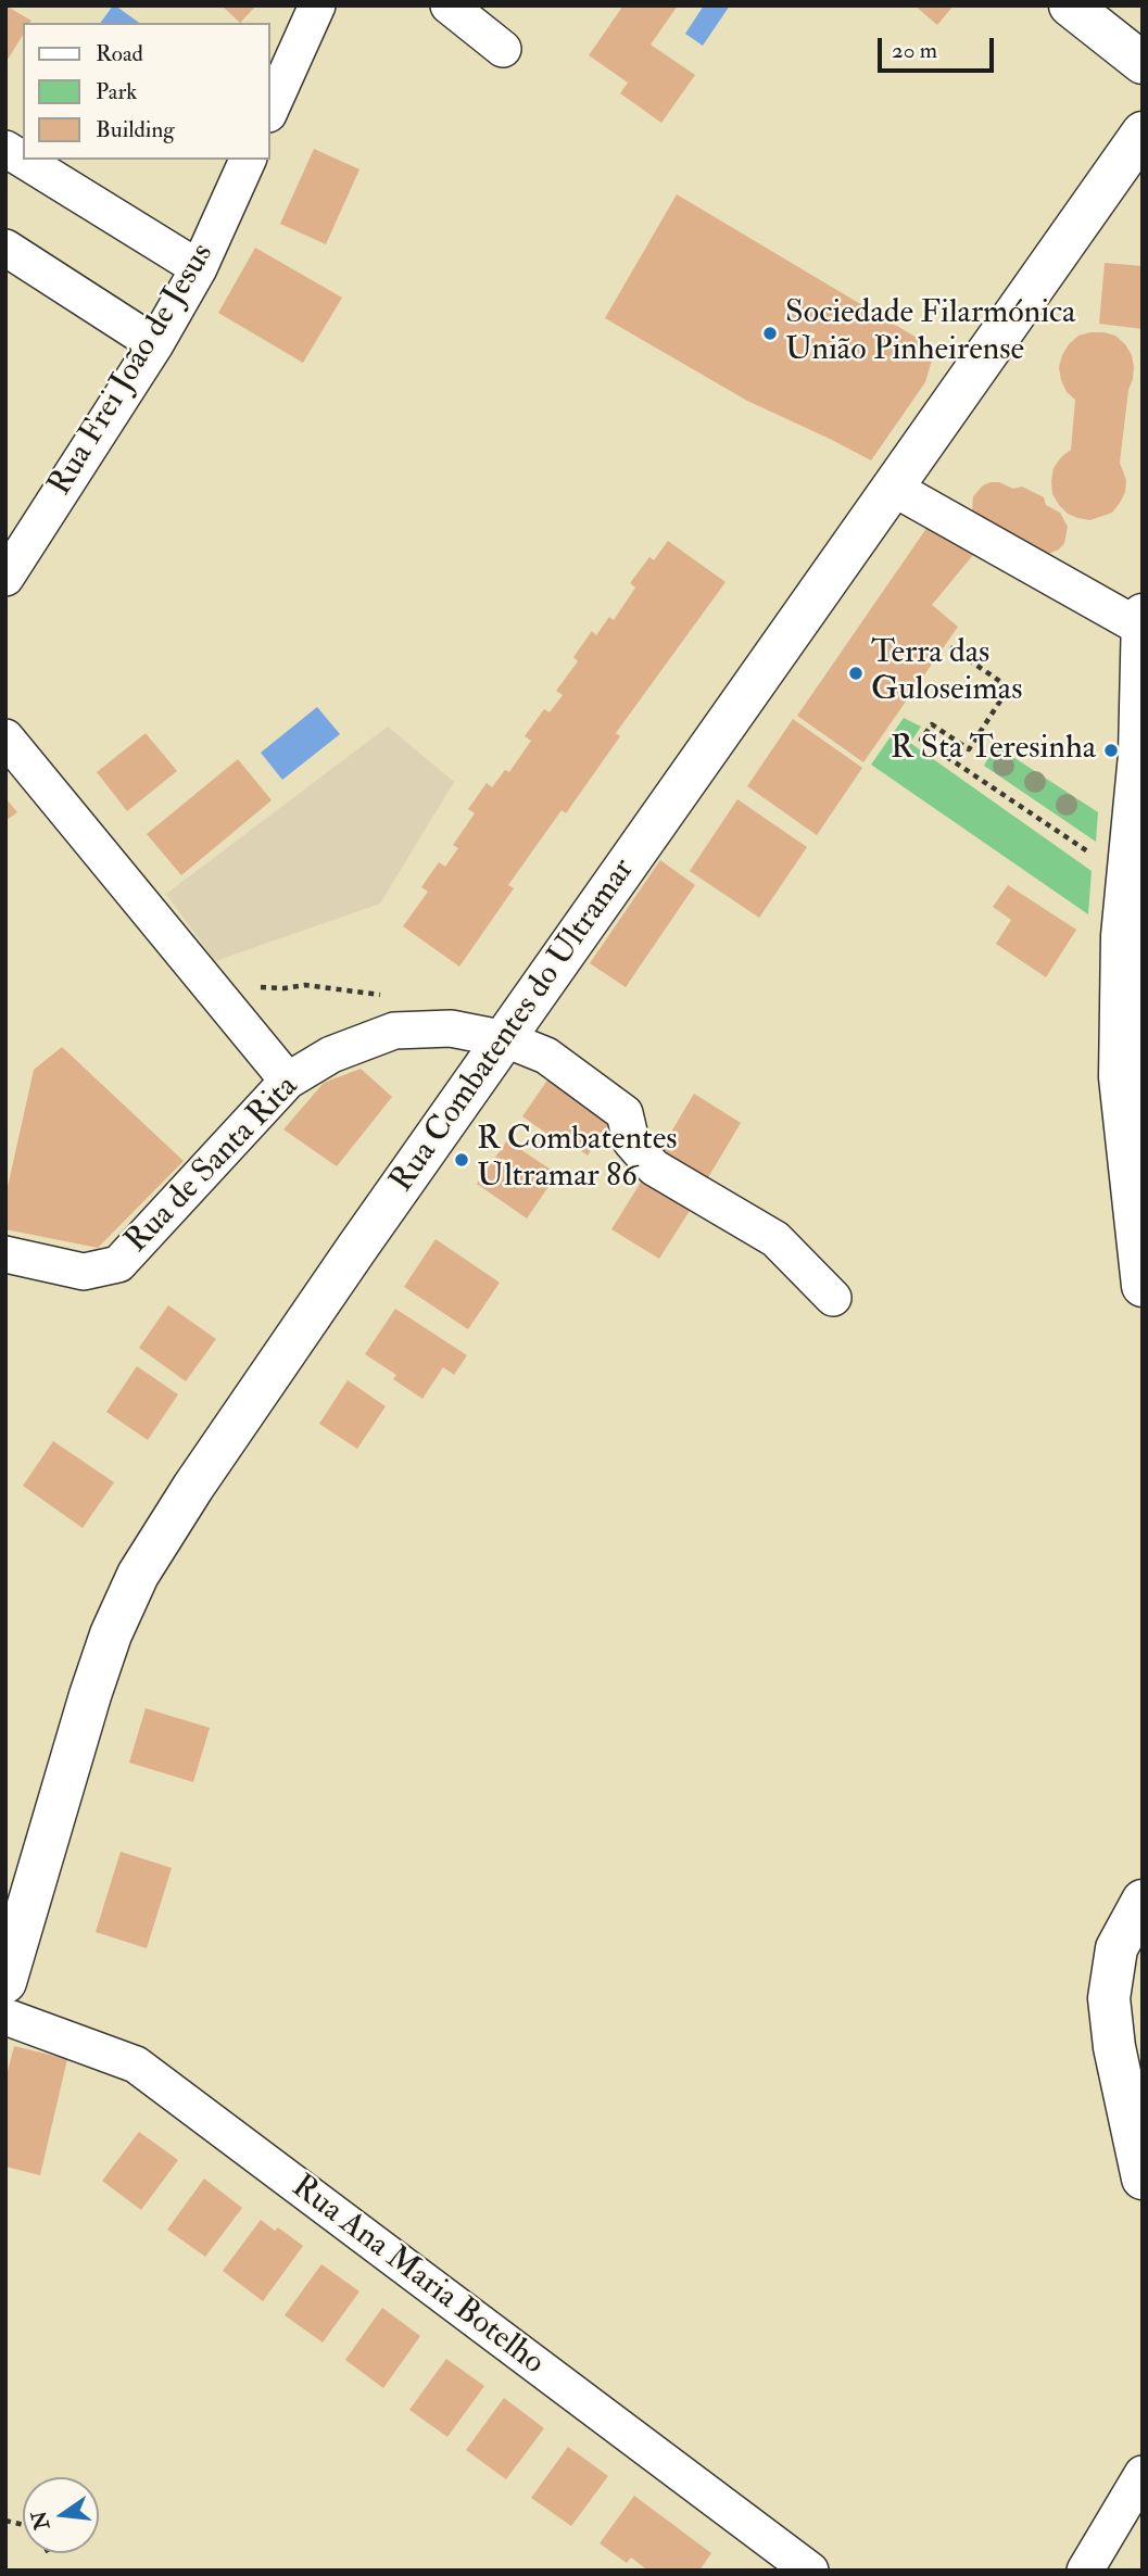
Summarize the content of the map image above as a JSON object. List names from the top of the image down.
{
  "streets": {
    "main road": ["Rua Combatentes do Ultramar"],
    "street": ["Rua Frei João de Jesus", "Rua de Santa Rita", "Rua Ana Maria Botelho"]
  },
  "crossings": [
    ["Rua Combatentes do Ultramar", "Rua de Santa Rita"]
  ],
  "places": [
    "Sociedade Filarmónica União Pinheirense",
    "Terra das Guloseimas",
    "R Sta Teresinha",
    "R Combatentes Ultramar 86"
  ],
  "legend": ["Road", "Park", "Building"],
  "scale_bar": "20 m",
  "north": "left"
}
